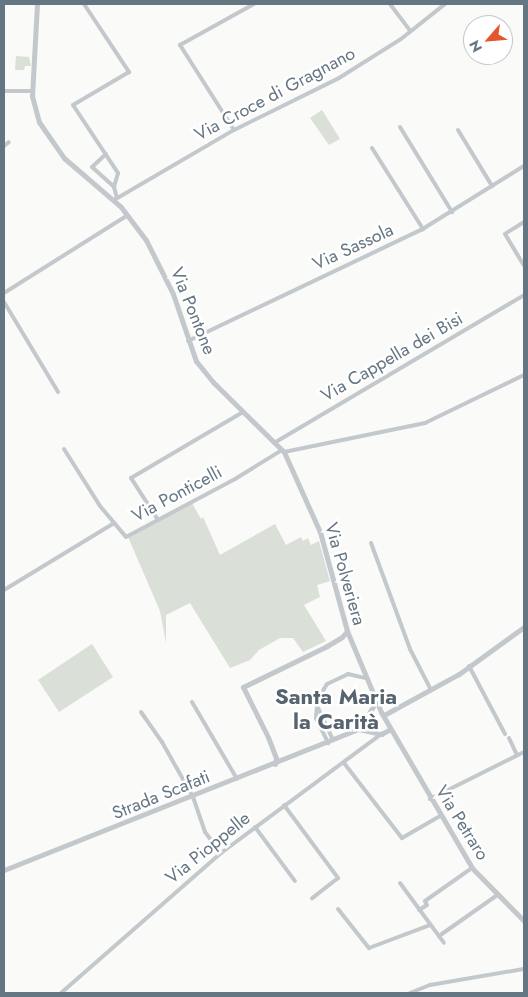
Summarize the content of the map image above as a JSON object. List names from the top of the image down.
{
  "streets": {
    "street": [
      "Via Croce di Gragnano",
      "Via Sassola",
      "Via Pontone",
      "Via Cappella dei Bisi",
      "Via Ponticelli",
      "Via Polveriera",
      "Strada Scafati",
      "Via Petraro",
      "Via Pioppelle"
    ]
  },
  "crossings": [
    ["Via Croce di Gragnano", "Via Pontone"],
    ["Via Sassola", "Via Pontone"],
    ["Via Pontone", "Via Cappella dei Bisi"],
    ["Via Pontone", "Via Ponticelli"],
    ["Via Pontone", "Via Polveriera"],
    ["Via Ponticelli", "Via Polveriera"],
    ["Via Polveriera", "Strada Scafati"],
    ["Via Polveriera", "Via Petraro"],
    ["Strada Scafati", "Via Petraro"]
  ],
  "districts": ["Santa Maria la Carità"],
  "north": "bottom left"
}
